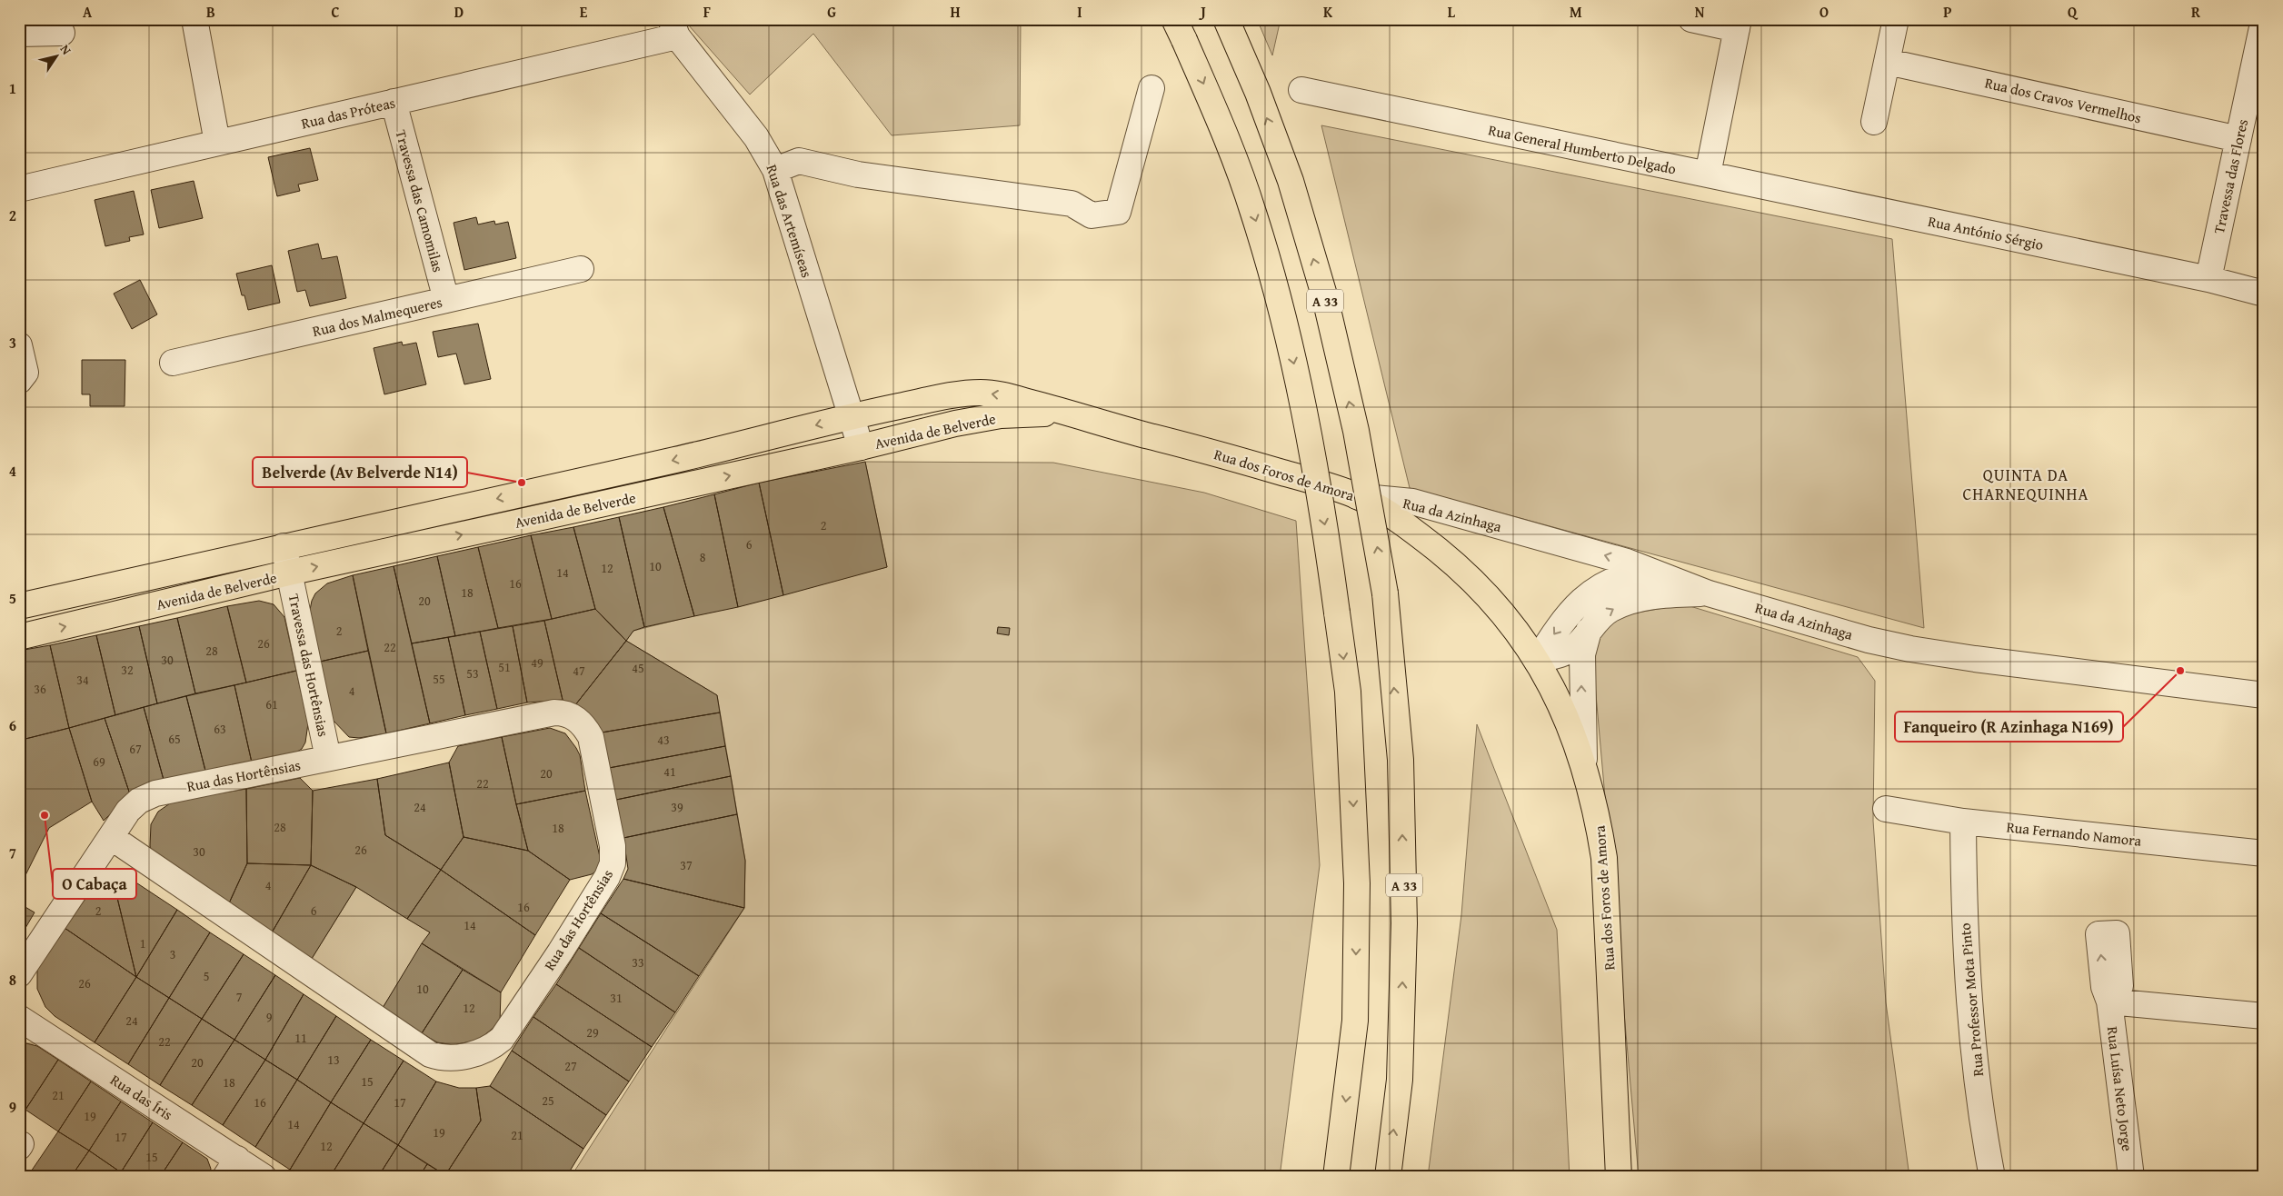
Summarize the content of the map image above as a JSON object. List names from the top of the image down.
{
  "streets": {
    "main road": ["A 33", "Avenida de Belverde", "Rua dos Foros de Amora"],
    "street": [
      "Rua dos Cravos Vermelhos",
      "Rua das Próteas",
      "Rua General Humberto Delgado",
      "Travessa das Flores",
      "Travessa das Camomilas",
      "Rua das Artemíseas",
      "Rua António Sérgio",
      "Rua dos Malmequeres",
      "Rua da Azinhaga",
      "Travessa das Hortênsias",
      "Rua das Hortênsias",
      "Rua Fernando Namora",
      "Rua Professor Mota Pinto",
      "Rua Luísa Neto Jorge",
      "Rua das Íris"
    ]
  },
  "crossings": [
    ["Rua dos Cravos Vermelhos", "Travessa das Flores"],
    ["Rua das Próteas", "Travessa das Camomilas"],
    ["Rua das Próteas", "Rua das Artemíseas"],
    ["Rua General Humberto Delgado", "Rua António Sérgio"],
    ["Travessa das Flores", "Rua António Sérgio"],
    ["Travessa das Camomilas", "Rua dos Malmequeres"],
    ["Rua das Artemíseas", "Avenida de Belverde"],
    ["Avenida de Belverde", "Rua dos Foros de Amora"],
    ["Avenida de Belverde", "Travessa das Hortênsias"],
    ["Rua dos Foros de Amora", "Rua da Azinhaga"],
    ["Travessa das Hortênsias", "Rua das Hortênsias"],
    ["Rua Fernando Namora", "Rua Professor Mota Pinto"]
  ],
  "districts": ["QUINTA DA CHARNEQUINHA"],
  "places": ["Belverde (Av Belverde N14)", "Fanqueiro (R Azinhaga N169)", "O Cabaça"],
  "house_numbers": [
    "2",
    "6",
    "8",
    "10",
    "12",
    "14",
    "16",
    "18",
    "20",
    "2",
    "26",
    "22",
    "28",
    "30",
    "49",
    "51",
    "45",
    "32",
    "47",
    "53",
    "55",
    "34",
    "36",
    "4",
    "61",
    "63",
    "65",
    "43",
    "67",
    "69",
    "41",
    "20",
    "22",
    "24",
    "39",
    "28",
    "18",
    "26",
    "30",
    "37",
    "4",
    "16",
    "2",
    "6",
    "14",
    "1",
    "3",
    "33",
    "5",
    "26",
    "10",
    "7",
    "31",
    "12",
    "9",
    "24",
    "29",
    "11",
    "22",
    "13",
    "20",
    "27",
    "15",
    "18",
    "21",
    "25",
    "16",
    "17",
    "19",
    "14",
    "19",
    "21",
    "17",
    "12",
    "15"
  ],
  "north": "top right",
  "grid": {
    "columns": [
      "A",
      "B",
      "C",
      "D",
      "E",
      "F",
      "G",
      "H",
      "I",
      "J",
      "K",
      "L",
      "M",
      "N",
      "O",
      "P",
      "Q",
      "R"
    ],
    "rows": [
      "1",
      "2",
      "3",
      "4",
      "5",
      "6",
      "7",
      "8",
      "9"
    ]
  }
}
